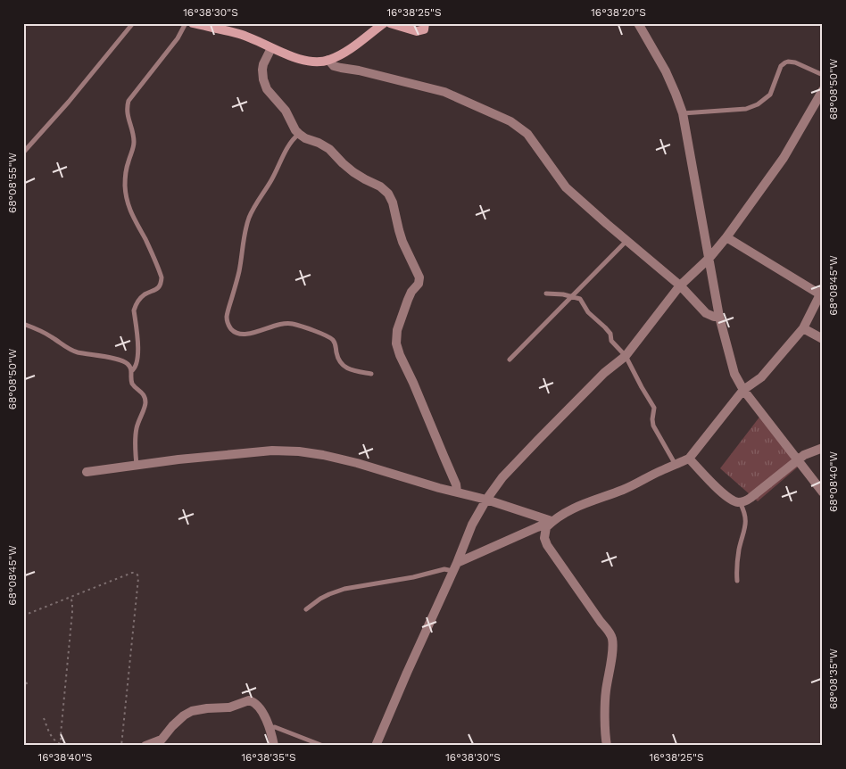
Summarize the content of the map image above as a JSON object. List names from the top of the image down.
{
  "coordinates": [
    "16°38'30\"S",
    "16°38'25\"S",
    "16°38'20\"S",
    "68°08'50\"W",
    "68°08'55\"W",
    "68°08'45\"W",
    "68°08'40\"W",
    "68°08'35\"W",
    "16°38'40\"S",
    "16°38'35\"S"
  ]
}
